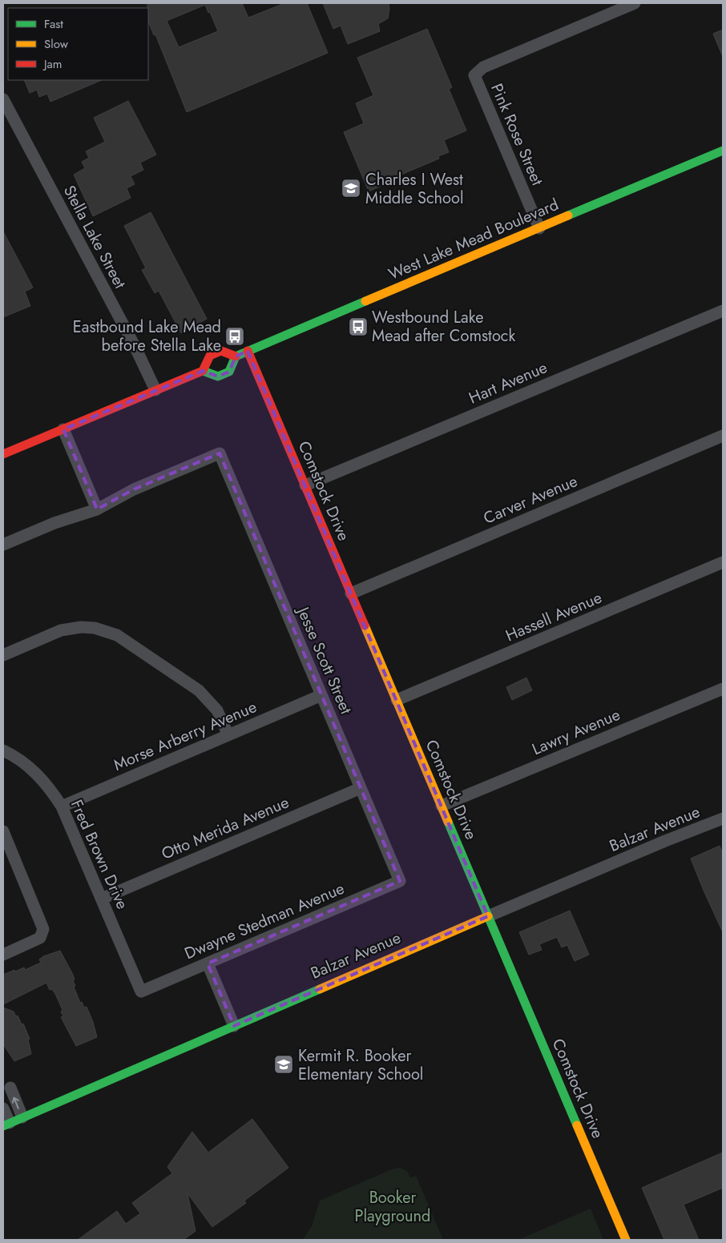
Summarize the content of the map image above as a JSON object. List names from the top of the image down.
{
  "streets": {
    "street": [
      "Pink Rose Street",
      "Stella Lake Street",
      "West Lake Mead Boulevard",
      "Hart Avenue",
      "Comstock Drive",
      "Carver Avenue",
      "Hassell Avenue",
      "Jesse Scott Street",
      "Lawry Avenue",
      "Morse Arberry Avenue",
      "Otto Merida Avenue",
      "Balzar Avenue",
      "Fred Brown Drive",
      "Dwayne Stedman Avenue"
    ]
  },
  "crossings": [
    ["Pink Rose Street", "West Lake Mead Boulevard"],
    ["West Lake Mead Boulevard", "Comstock Drive"],
    ["Hart Avenue", "Comstock Drive"],
    ["Comstock Drive", "Carver Avenue"],
    ["Comstock Drive", "Hassell Avenue"],
    ["Comstock Drive", "Lawry Avenue"],
    ["Comstock Drive", "Balzar Avenue"],
    ["Jesse Scott Street", "Morse Arberry Avenue"],
    ["Jesse Scott Street", "Otto Merida Avenue"],
    ["Jesse Scott Street", "Dwayne Stedman Avenue"],
    ["Morse Arberry Avenue", "Fred Brown Drive"],
    ["Otto Merida Avenue", "Fred Brown Drive"],
    ["Fred Brown Drive", "Dwayne Stedman Avenue"]
  ],
  "parks": ["Booker Playground"],
  "places": {
    "school or university": ["Charles I West Middle School", "Kermit R. Booker Elementary School"],
    "bus stop": ["Westbound Lake Mead after Comstock", "Eastbound Lake Mead before Stella Lake"]
  },
  "legend": ["Fast", "Slow", "Jam"]
}
